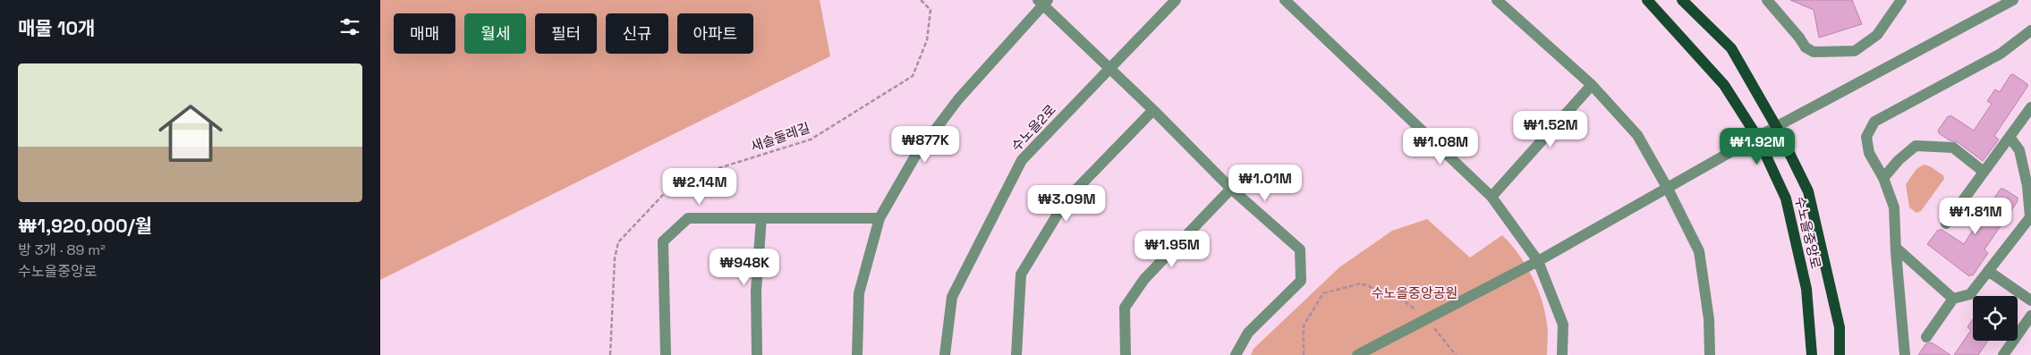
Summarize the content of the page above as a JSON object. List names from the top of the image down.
{
  "streets": {
    "main road": ["수노을중앙로"],
    "street": ["수노을2로"],
    "path": ["새솔둘레길"]
  },
  "parks": ["수노을중앙공원"],
  "page": {
    "heading": "매물 10개",
    "chip": [
      "매매",
      "월세",
      "필터",
      "신규",
      "아파트"
    ],
    "list": [
      {
        "name": "₩1,920,000/월",
        "note": "방 3개 · 89 m² · 수노을중앙로"
      }
    ],
    "price": [
      "₩1.52M",
      "₩877K",
      "₩1.08M",
      "₩1.92M",
      "₩1.01M",
      "₩2.14M",
      "₩3.09M",
      "₩1.81M",
      "₩1.95M",
      "₩948K"
    ]
  }
}
